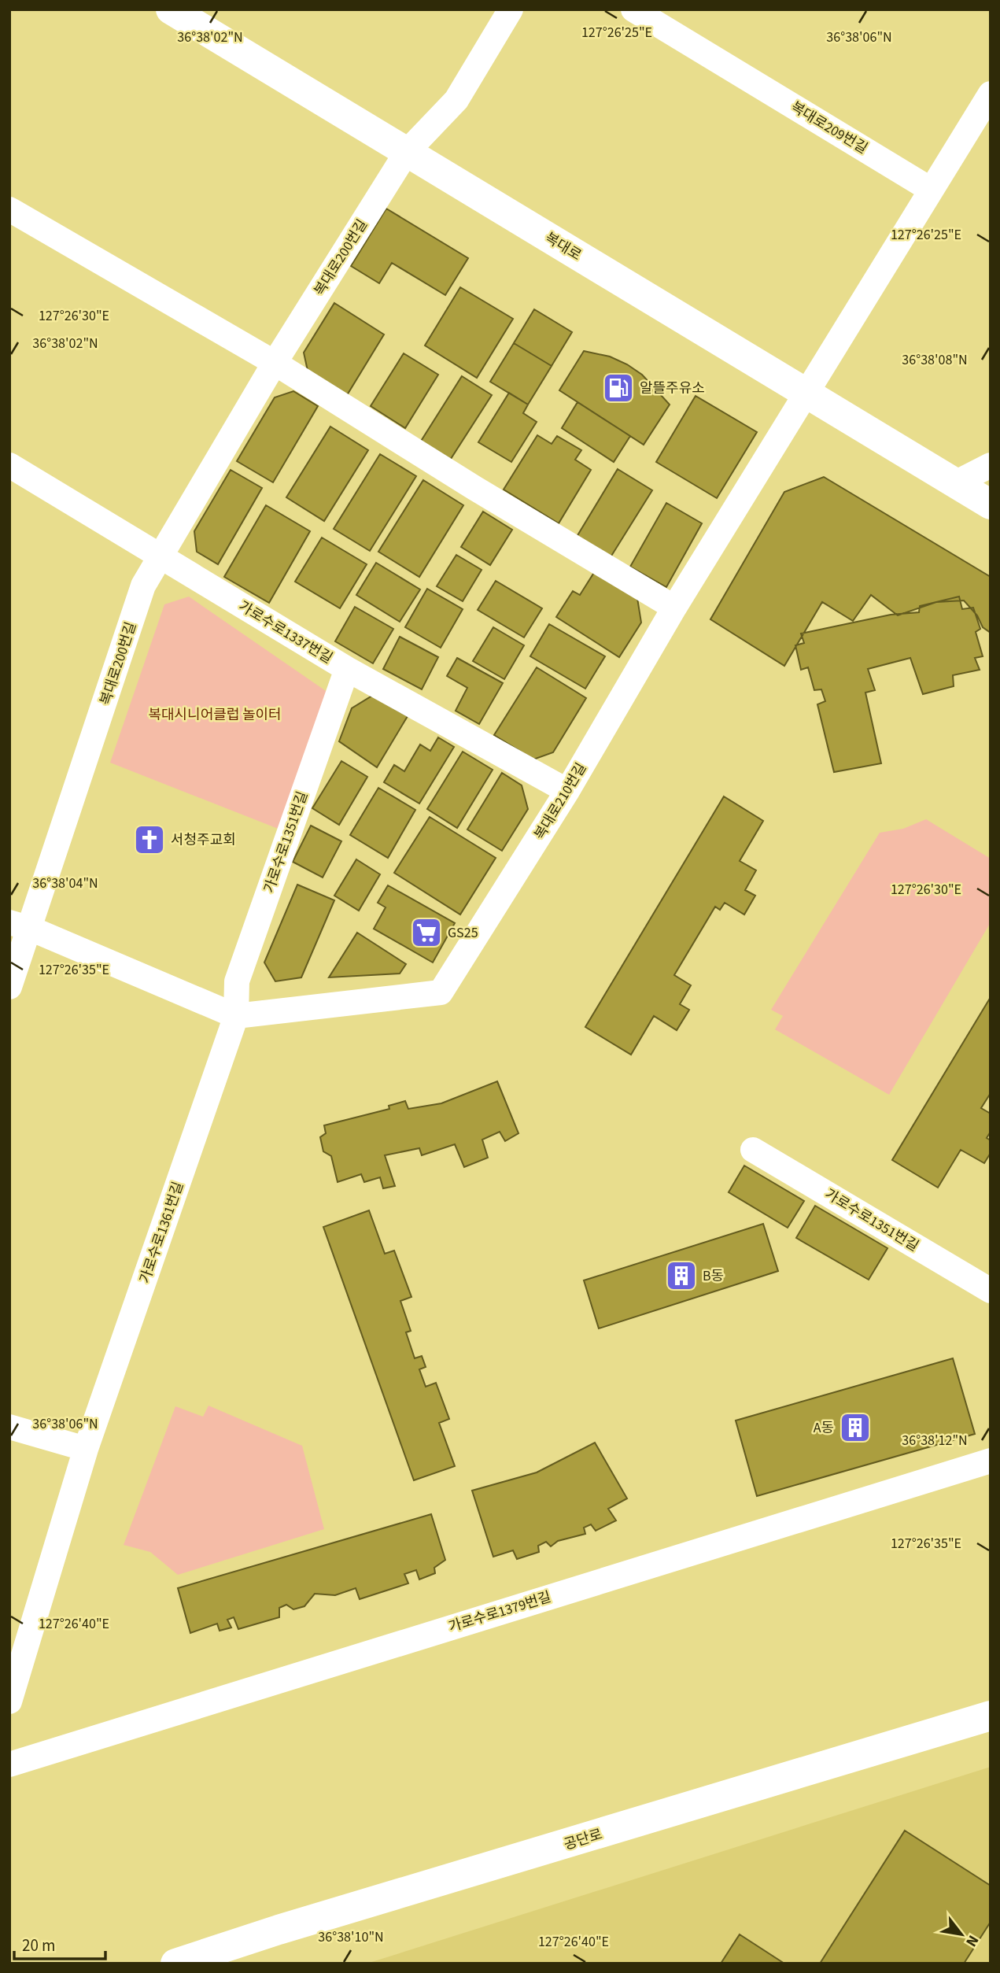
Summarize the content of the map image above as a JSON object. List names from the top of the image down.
{
  "streets": {
    "street": [
      "복대로209번길",
      "복대로",
      "복대로200번길",
      "가로수로1337번길",
      "복대로210번길",
      "가로수로1351번길",
      "가로수로1361번길",
      "가로수로1379번길",
      "공단로"
    ]
  },
  "crossings": [
    ["복대로", "복대로200번길"],
    ["복대로", "복대로210번길"],
    ["복대로200번길", "가로수로1337번길"],
    ["가로수로1337번길", "복대로210번길"],
    ["가로수로1337번길", "가로수로1351번길"],
    ["복대로210번길", "가로수로1351번길"],
    ["복대로210번길", "가로수로1361번길"],
    ["가로수로1351번길", "가로수로1361번길"]
  ],
  "parks": ["복대시니어클럽 놀이터"],
  "places": {
    "fuel station": ["알뜰주유소"],
    "church": ["서청주교회"],
    "supermarket": ["GS25"],
    "building": ["B동", "A동"]
  },
  "scale_bar": "20 m",
  "north": "bottom right",
  "coordinates": [
    "127°26'25\"E",
    "36°38'02\"N",
    "36°38'06\"N",
    "127°26'30\"E",
    "36°38'08\"N",
    "36°38'04\"N",
    "127°26'35\"E",
    "36°38'12\"N",
    "127°26'40\"E",
    "36°38'10\"N"
  ]
}
